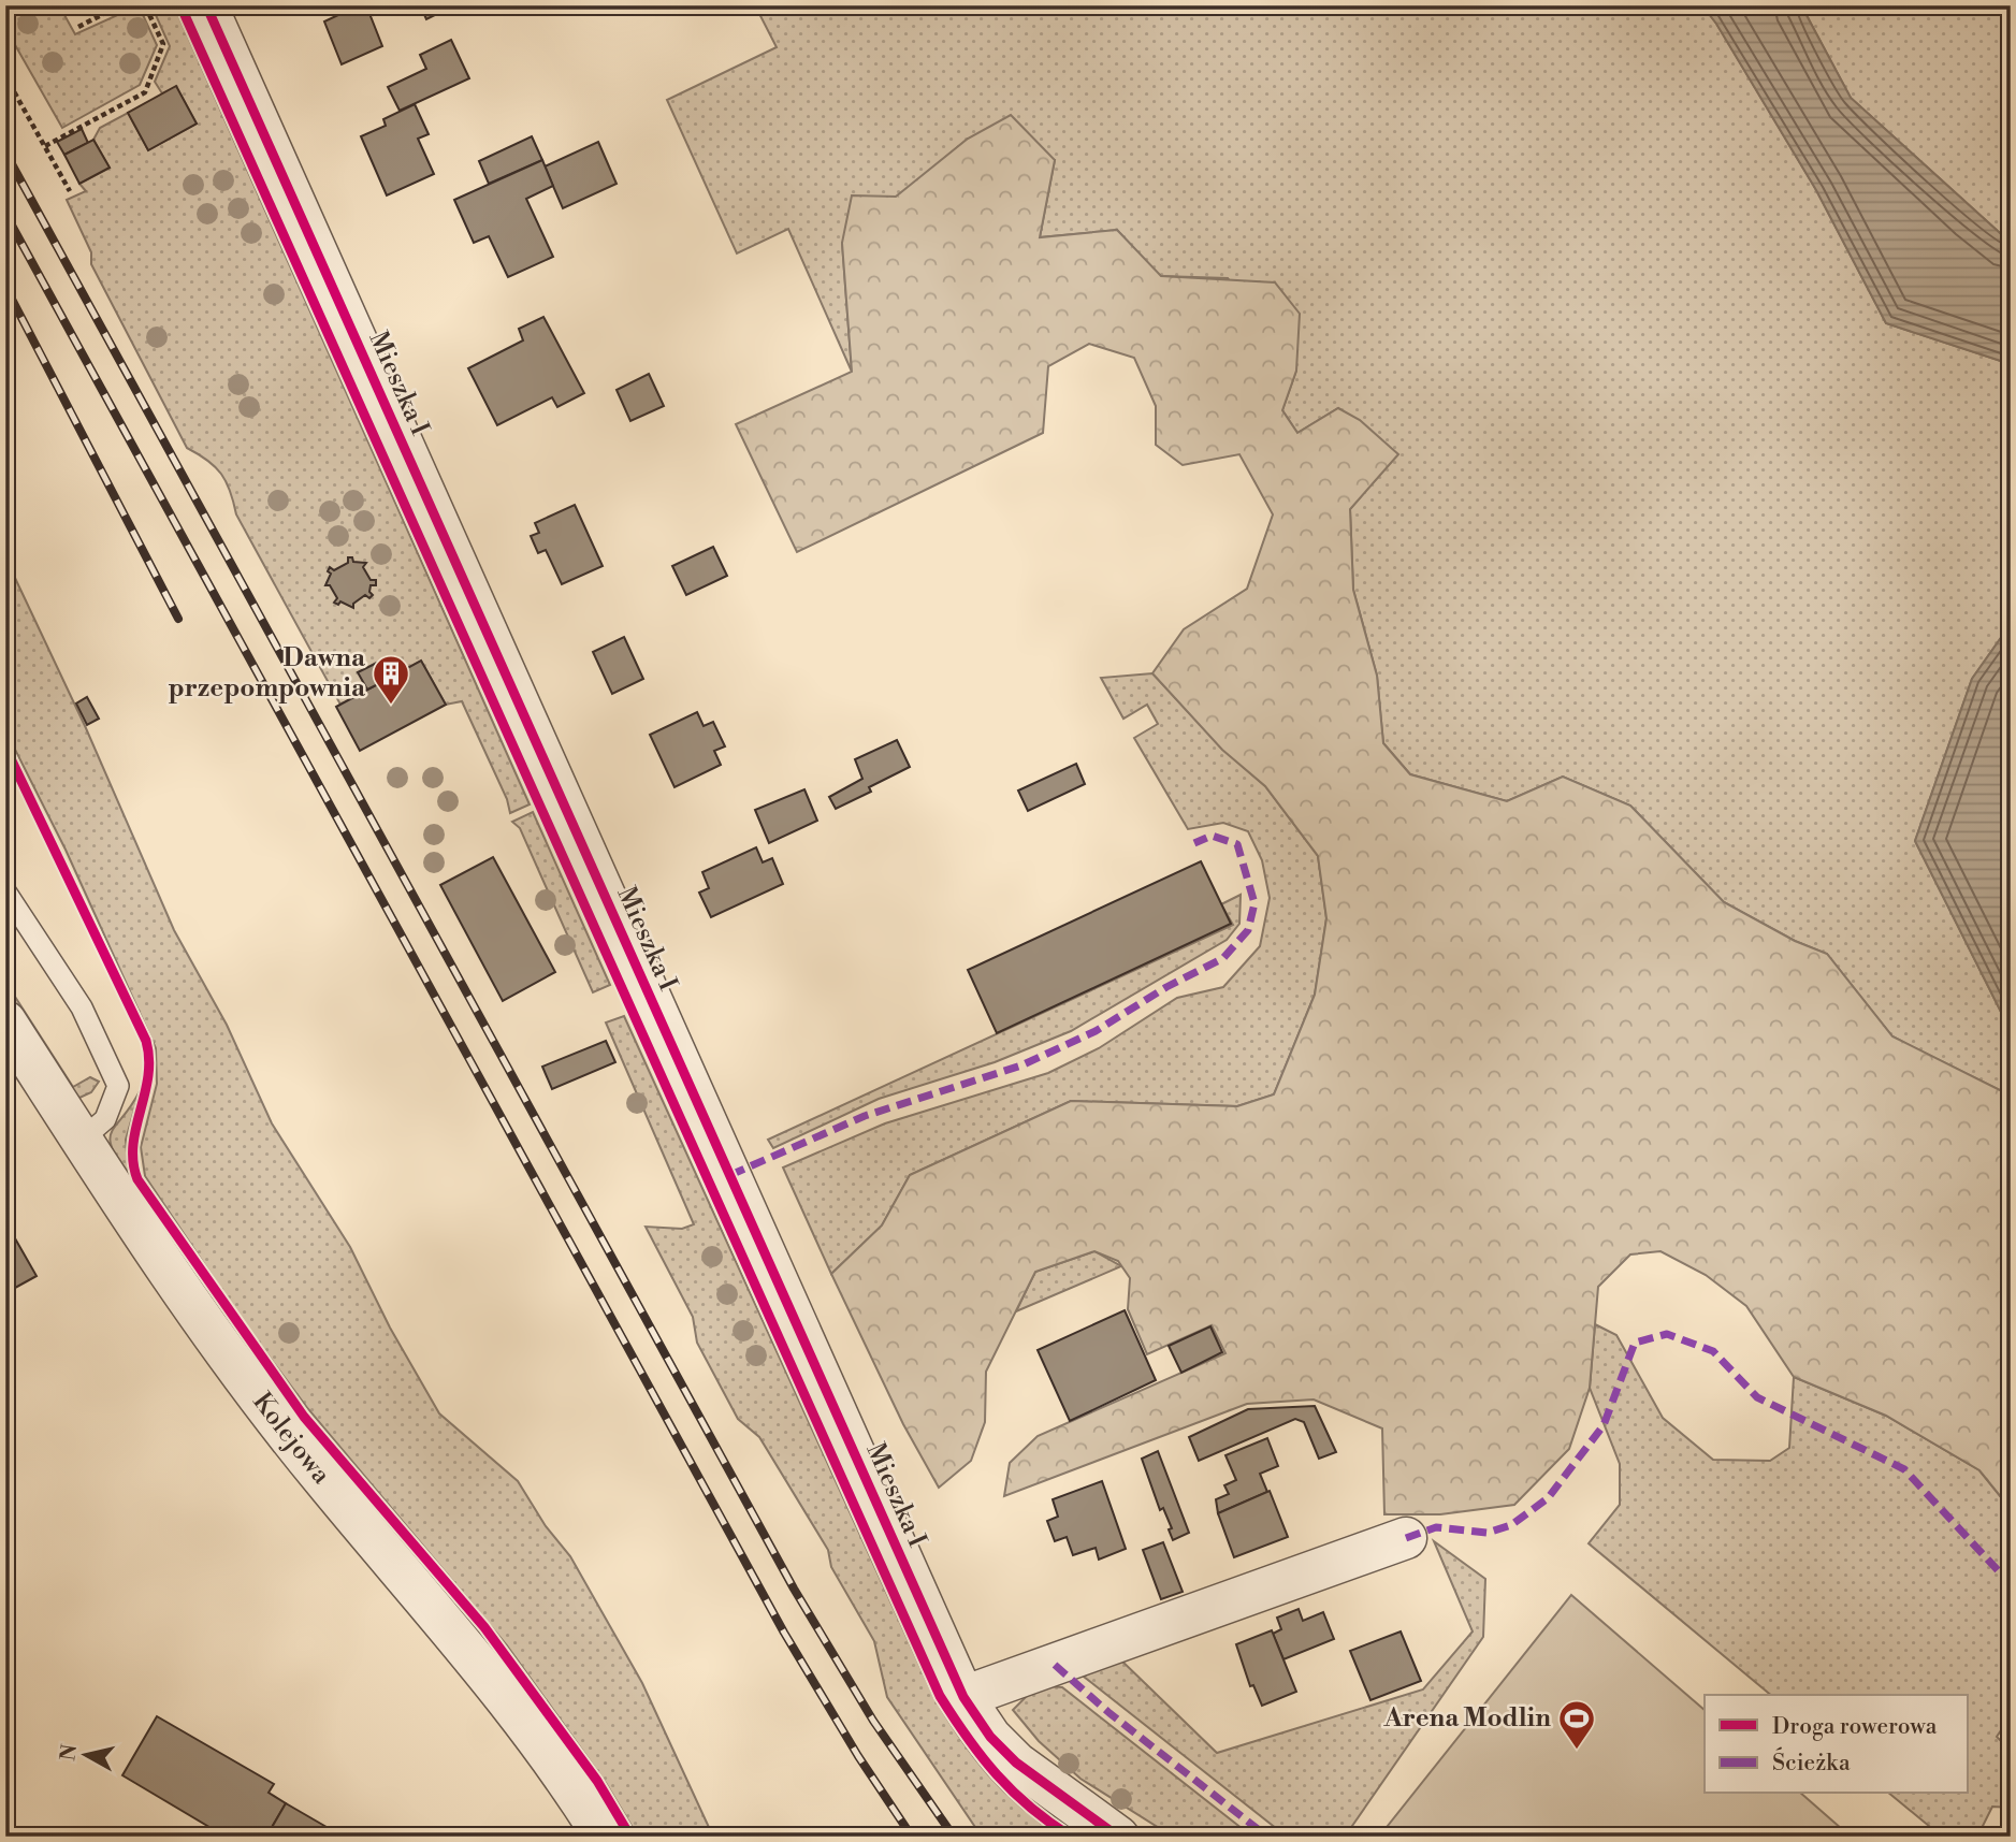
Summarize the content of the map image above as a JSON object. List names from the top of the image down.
{
  "streets": {
    "street": ["Mieszka I", "Kolejowa"]
  },
  "places": {
    "building": ["Dawna przepompownia"],
    "sports": ["Arena Modlin"]
  },
  "legend": ["Droga rowerowa", "Ścieżka"],
  "north": "left"
}
